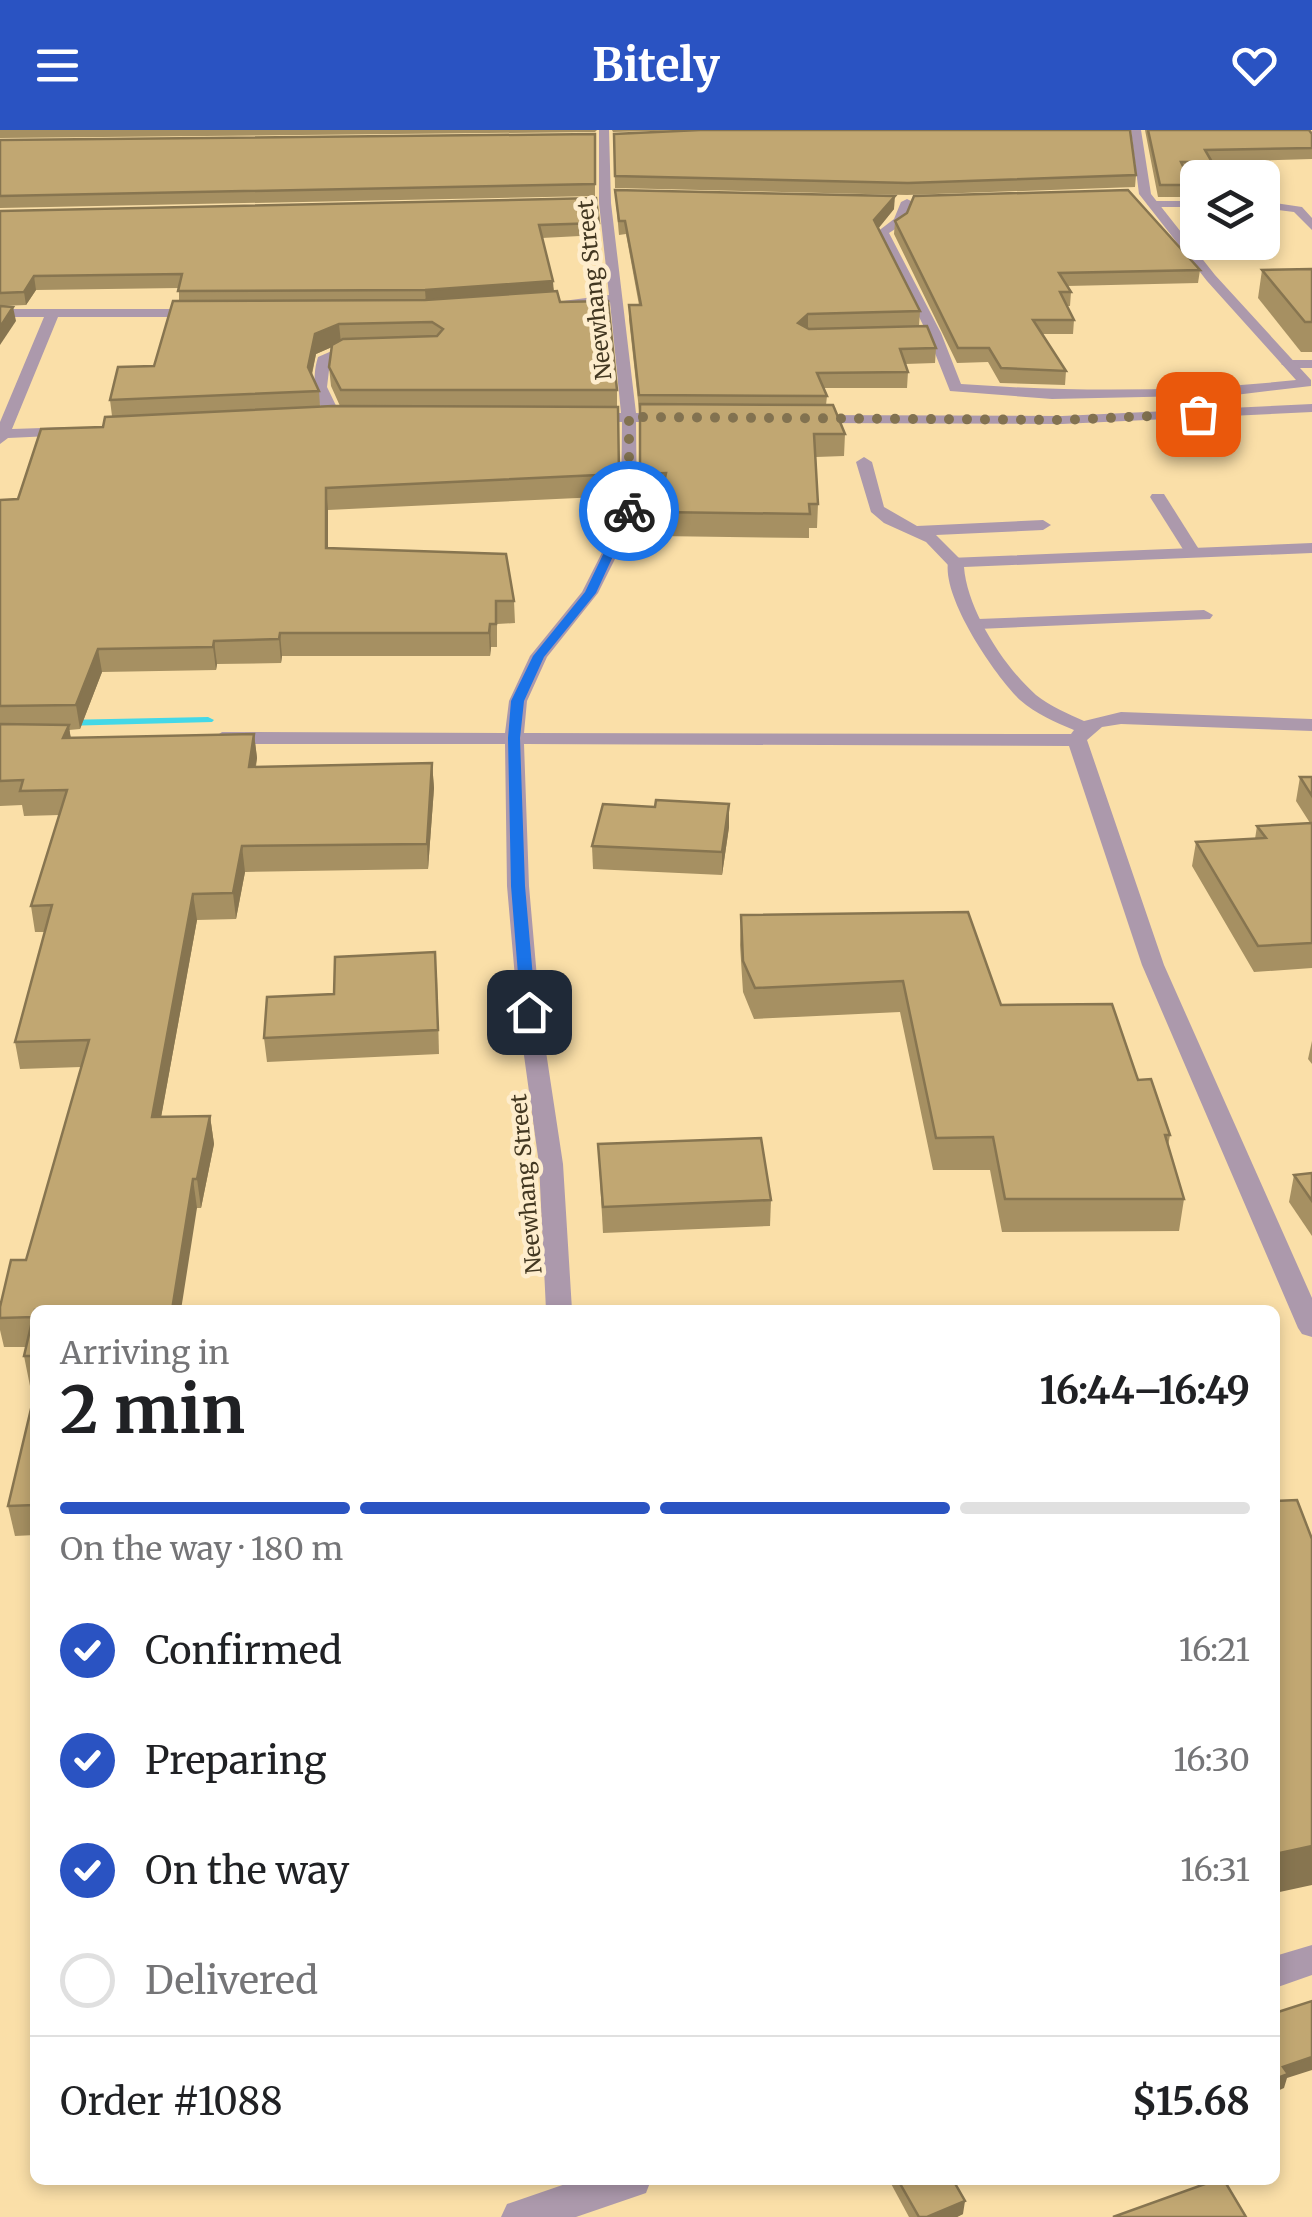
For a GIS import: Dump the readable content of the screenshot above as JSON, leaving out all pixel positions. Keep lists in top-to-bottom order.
{
  "streets": {
    "street": ["Neewhang Street"]
  },
  "page": {
    "header": "Bitely",
    "heading": ["2 min", "Arriving in", "16:44–16:49"],
    "panel": ["Order #1088", "$15.68"],
    "bar": "On the way · 180 m",
    "list": [
      ["Confirmed", "16:21"],
      ["Preparing", "16:30"],
      ["On the way", "16:31"],
      "Delivered"
    ]
  }
}
